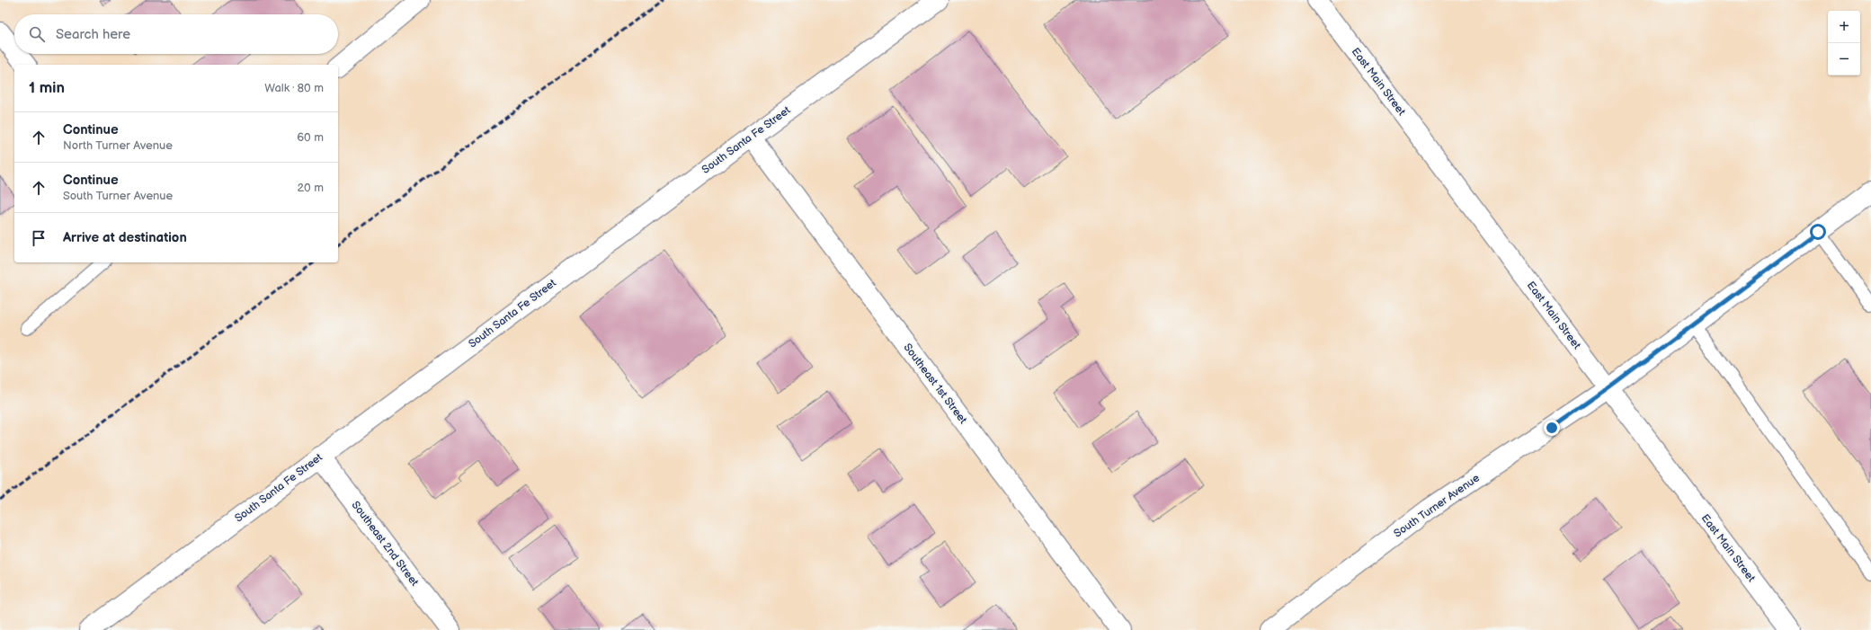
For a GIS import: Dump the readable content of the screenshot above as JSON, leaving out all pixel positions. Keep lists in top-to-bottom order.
{
  "streets": {
    "street": [
      "East Main Street",
      "South Santa Fe Street",
      "Southeast 1st Street",
      "South Turner Avenue",
      "Southeast 2nd Street"
    ]
  },
  "crossings": [
    ["East Main Street", "South Turner Avenue"],
    ["South Santa Fe Street", "Southeast 1st Street"],
    ["South Santa Fe Street", "Southeast 2nd Street"]
  ],
  "page": {
    "map_buttons": ["+", "−"],
    "search": "Search here",
    "heading": ["1 min", "Walk · 80 m"],
    "list": [
      ["Continue", "North Turner Avenue", "60 m"],
      ["Continue", "South Turner Avenue", "20 m"],
      "Arrive at destination"
    ]
  }
}
